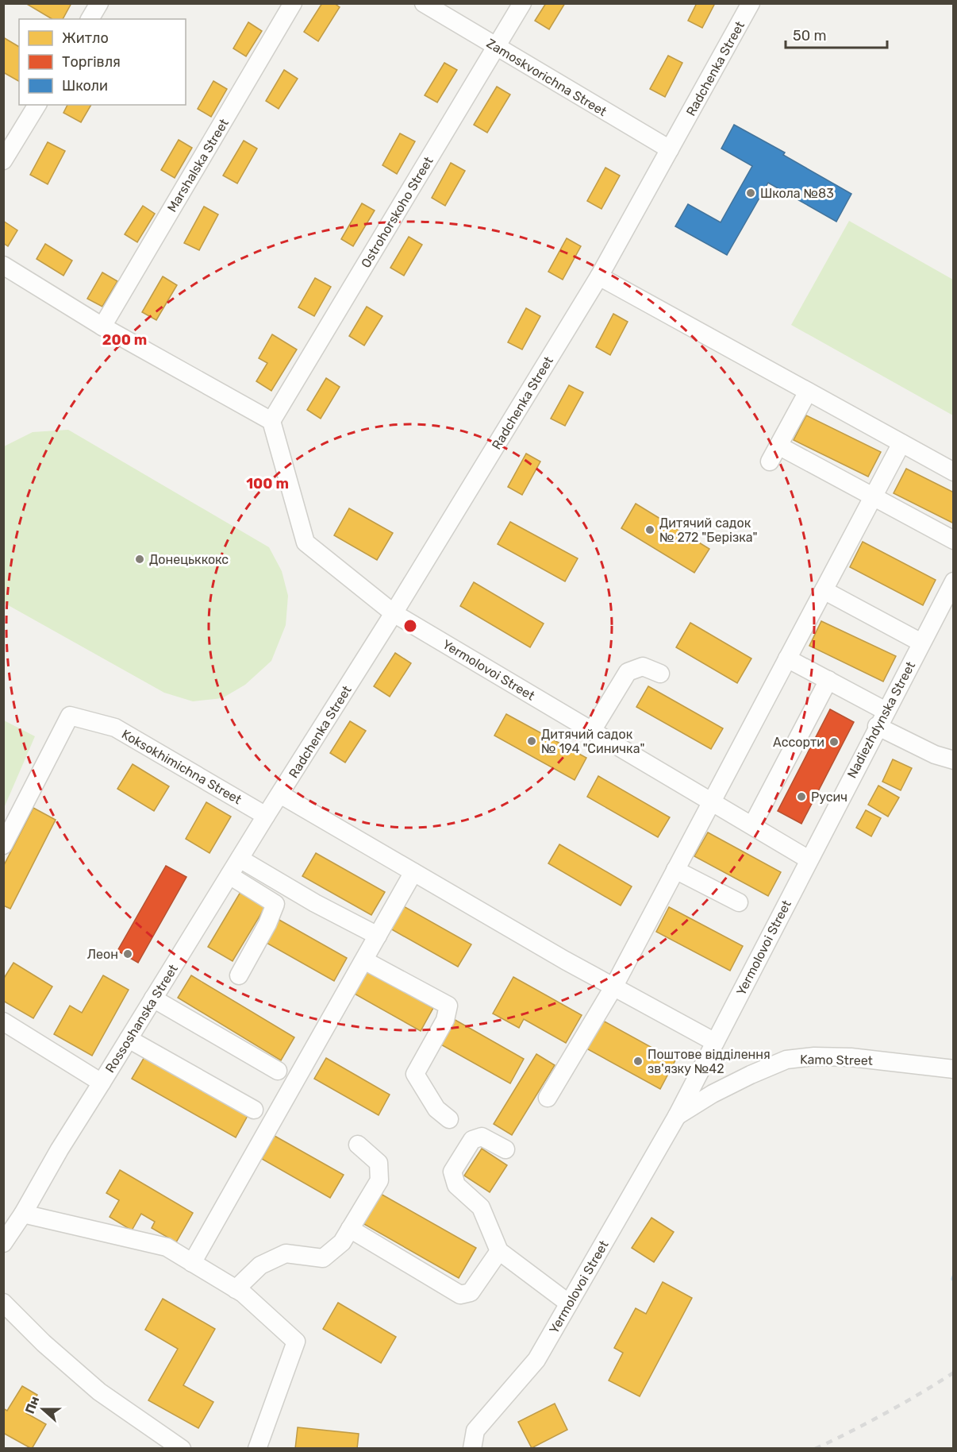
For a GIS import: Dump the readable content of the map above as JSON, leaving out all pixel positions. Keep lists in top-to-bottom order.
{
  "streets": {
    "street": [
      "Radchenka Street",
      "Zamoskvorichna Street",
      "Marshalska Street",
      "Ostrohorskoho Street",
      "Yermolovoi Street",
      "Nadiezhdynska Street",
      "Koksokhimichna Street",
      "Rossoshanska Street",
      "Kamo Street"
    ]
  },
  "crossings": [
    ["Radchenka Street", "Zamoskvorichna Street"],
    ["Radchenka Street", "Yermolovoi Street"],
    ["Radchenka Street", "Rossoshanska Street"],
    ["Zamoskvorichna Street", "Ostrohorskoho Street"],
    ["Ostrohorskoho Street", "Yermolovoi Street"],
    ["Yermolovoi Street", "Nadiezhdynska Street"],
    ["Yermolovoi Street", "Kamo Street"],
    ["Koksokhimichna Street", "Rossoshanska Street"]
  ],
  "places": [
    "Школа №83",
    "Дитячий садок № 272 \"Берізка\"",
    "Донецьккокс",
    "Дитячий садок № 194 \"Синичка\"",
    "Ассорти",
    "Русич",
    "Леон",
    "Поштове відділення зв'язку №42"
  ],
  "legend": ["Житло", "Торгівля", "Школи"],
  "scale_bar": "50 m",
  "north": "left",
  "rings": ["200 m", "100 m"]
}
